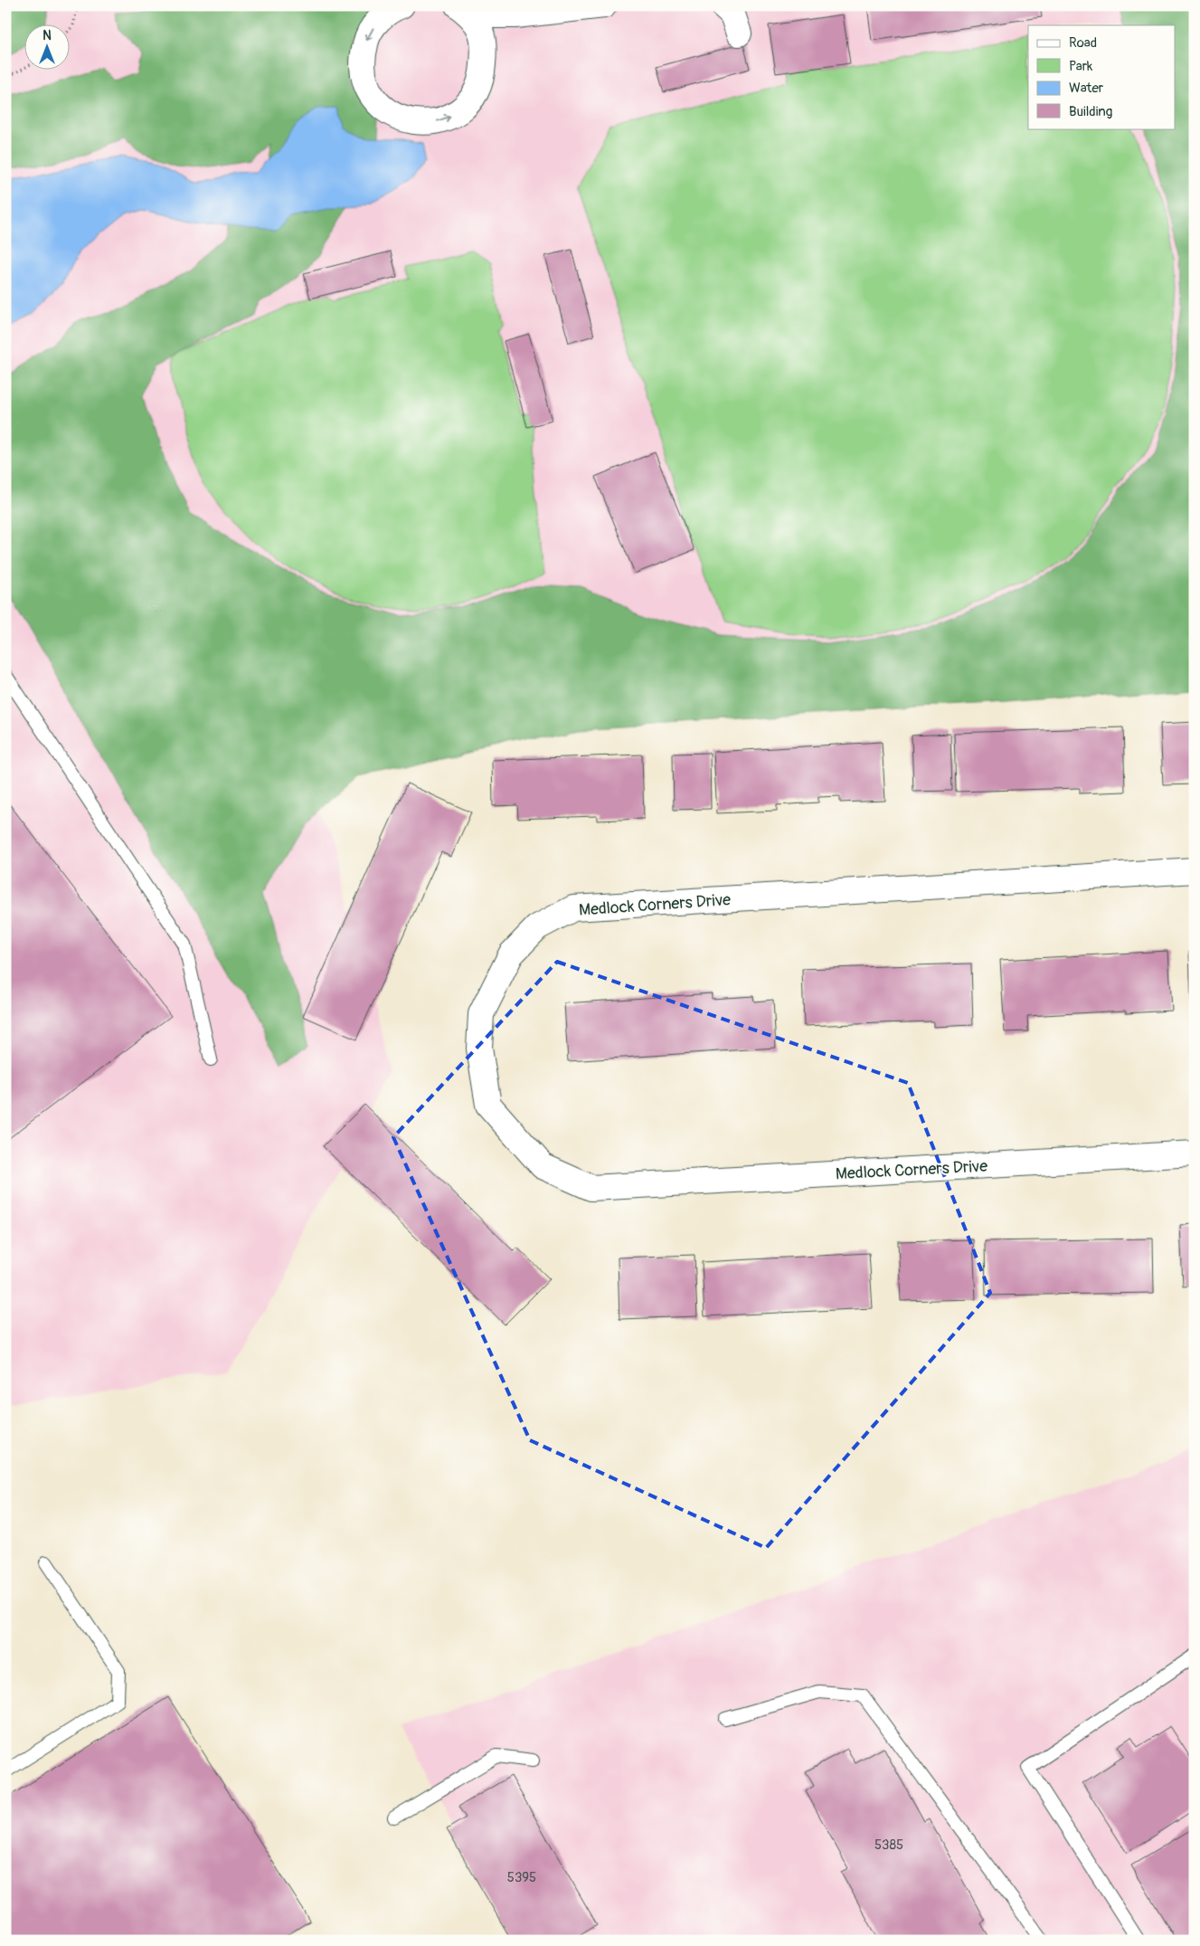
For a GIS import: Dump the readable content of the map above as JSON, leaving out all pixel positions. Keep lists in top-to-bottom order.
{
  "streets": {
    "street": ["Medlock Corners Drive"]
  },
  "house_numbers": ["5385", "5395"],
  "legend": [
    "Road",
    "Park",
    "Water",
    "Building"
  ],
  "north": "top"
}
